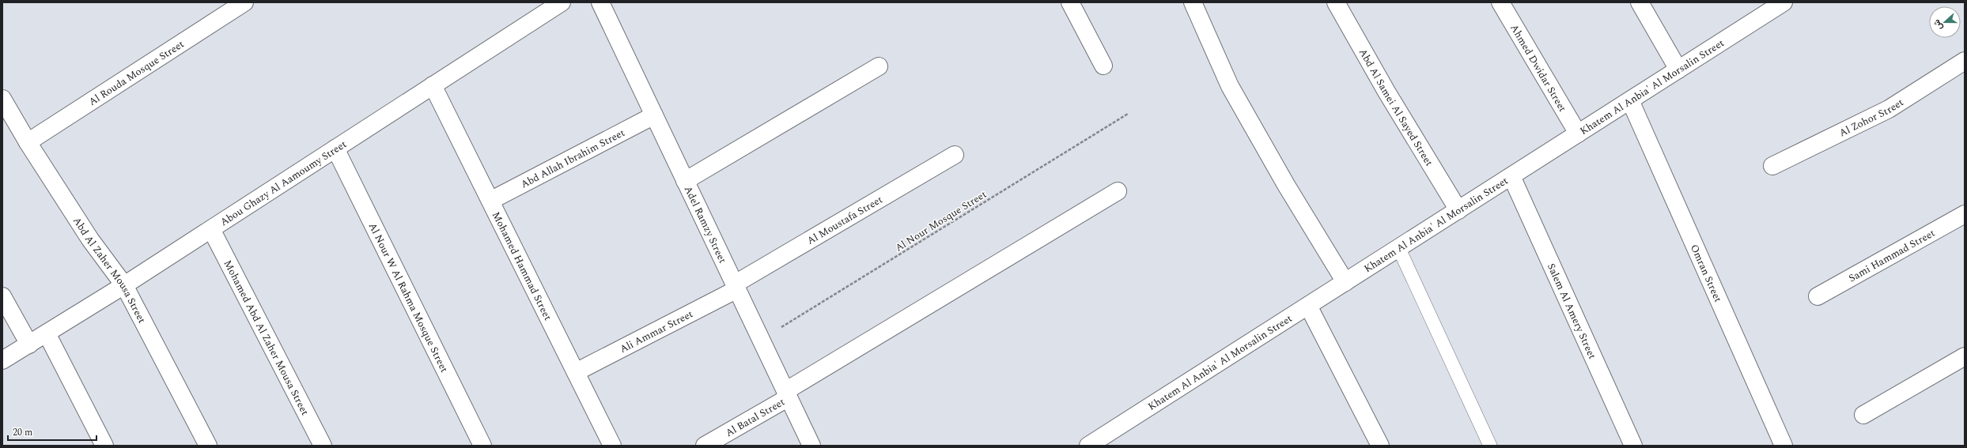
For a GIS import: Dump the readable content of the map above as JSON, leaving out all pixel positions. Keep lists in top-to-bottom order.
{
  "streets": {
    "street": [
      "Ahmed Dwidar Street",
      "Al Rouda Mosque Street",
      "Khatem Al Anbia' Al Morsalin Street",
      "Abd Al Samei Al Sayed Street",
      "Al Zohor Street",
      "Abd Allah Ibrahim Street",
      "Abou Ghazy Al Aamoumy Street",
      "Al Moustafa Street",
      "Adel Ramzy Street",
      "Sami Hammad Street",
      "Mohamed Hammad Street",
      "Abd Al Zaher Mousa Street",
      "Omran Street",
      "Al Nour W Al Rahma Mosque Street",
      "Salem Al Amery Street",
      "Ali Ammar Street",
      "Mohamed Abd Al Zaher Mousa Street",
      "Al Batal Street"
    ],
    "path": ["Al Nour Mosque Street"]
  },
  "crossings": [
    ["Ahmed Dwidar Street", "Khatem Al Anbia' Al Morsalin Street"],
    ["Al Rouda Mosque Street", "Abd Al Zaher Mousa Street"],
    ["Khatem Al Anbia' Al Morsalin Street", "Abd Al Samei Al Sayed Street"],
    ["Khatem Al Anbia' Al Morsalin Street", "Omran Street"],
    ["Khatem Al Anbia' Al Morsalin Street", "Salem Al Amery Street"],
    ["Abd Allah Ibrahim Street", "Adel Ramzy Street"],
    ["Abd Allah Ibrahim Street", "Mohamed Hammad Street"],
    ["Abou Ghazy Al Aamoumy Street", "Mohamed Hammad Street"],
    ["Abou Ghazy Al Aamoumy Street", "Abd Al Zaher Mousa Street"],
    ["Abou Ghazy Al Aamoumy Street", "Al Nour W Al Rahma Mosque Street"],
    ["Abou Ghazy Al Aamoumy Street", "Mohamed Abd Al Zaher Mousa Street"],
    ["Al Moustafa Street", "Adel Ramzy Street"],
    ["Al Moustafa Street", "Ali Ammar Street"],
    ["Al Nour Mosque Street", "Adel Ramzy Street"],
    ["Adel Ramzy Street", "Ali Ammar Street"],
    ["Adel Ramzy Street", "Al Batal Street"],
    ["Mohamed Hammad Street", "Ali Ammar Street"]
  ],
  "scale_bar": "20 m",
  "north": "left"
}
